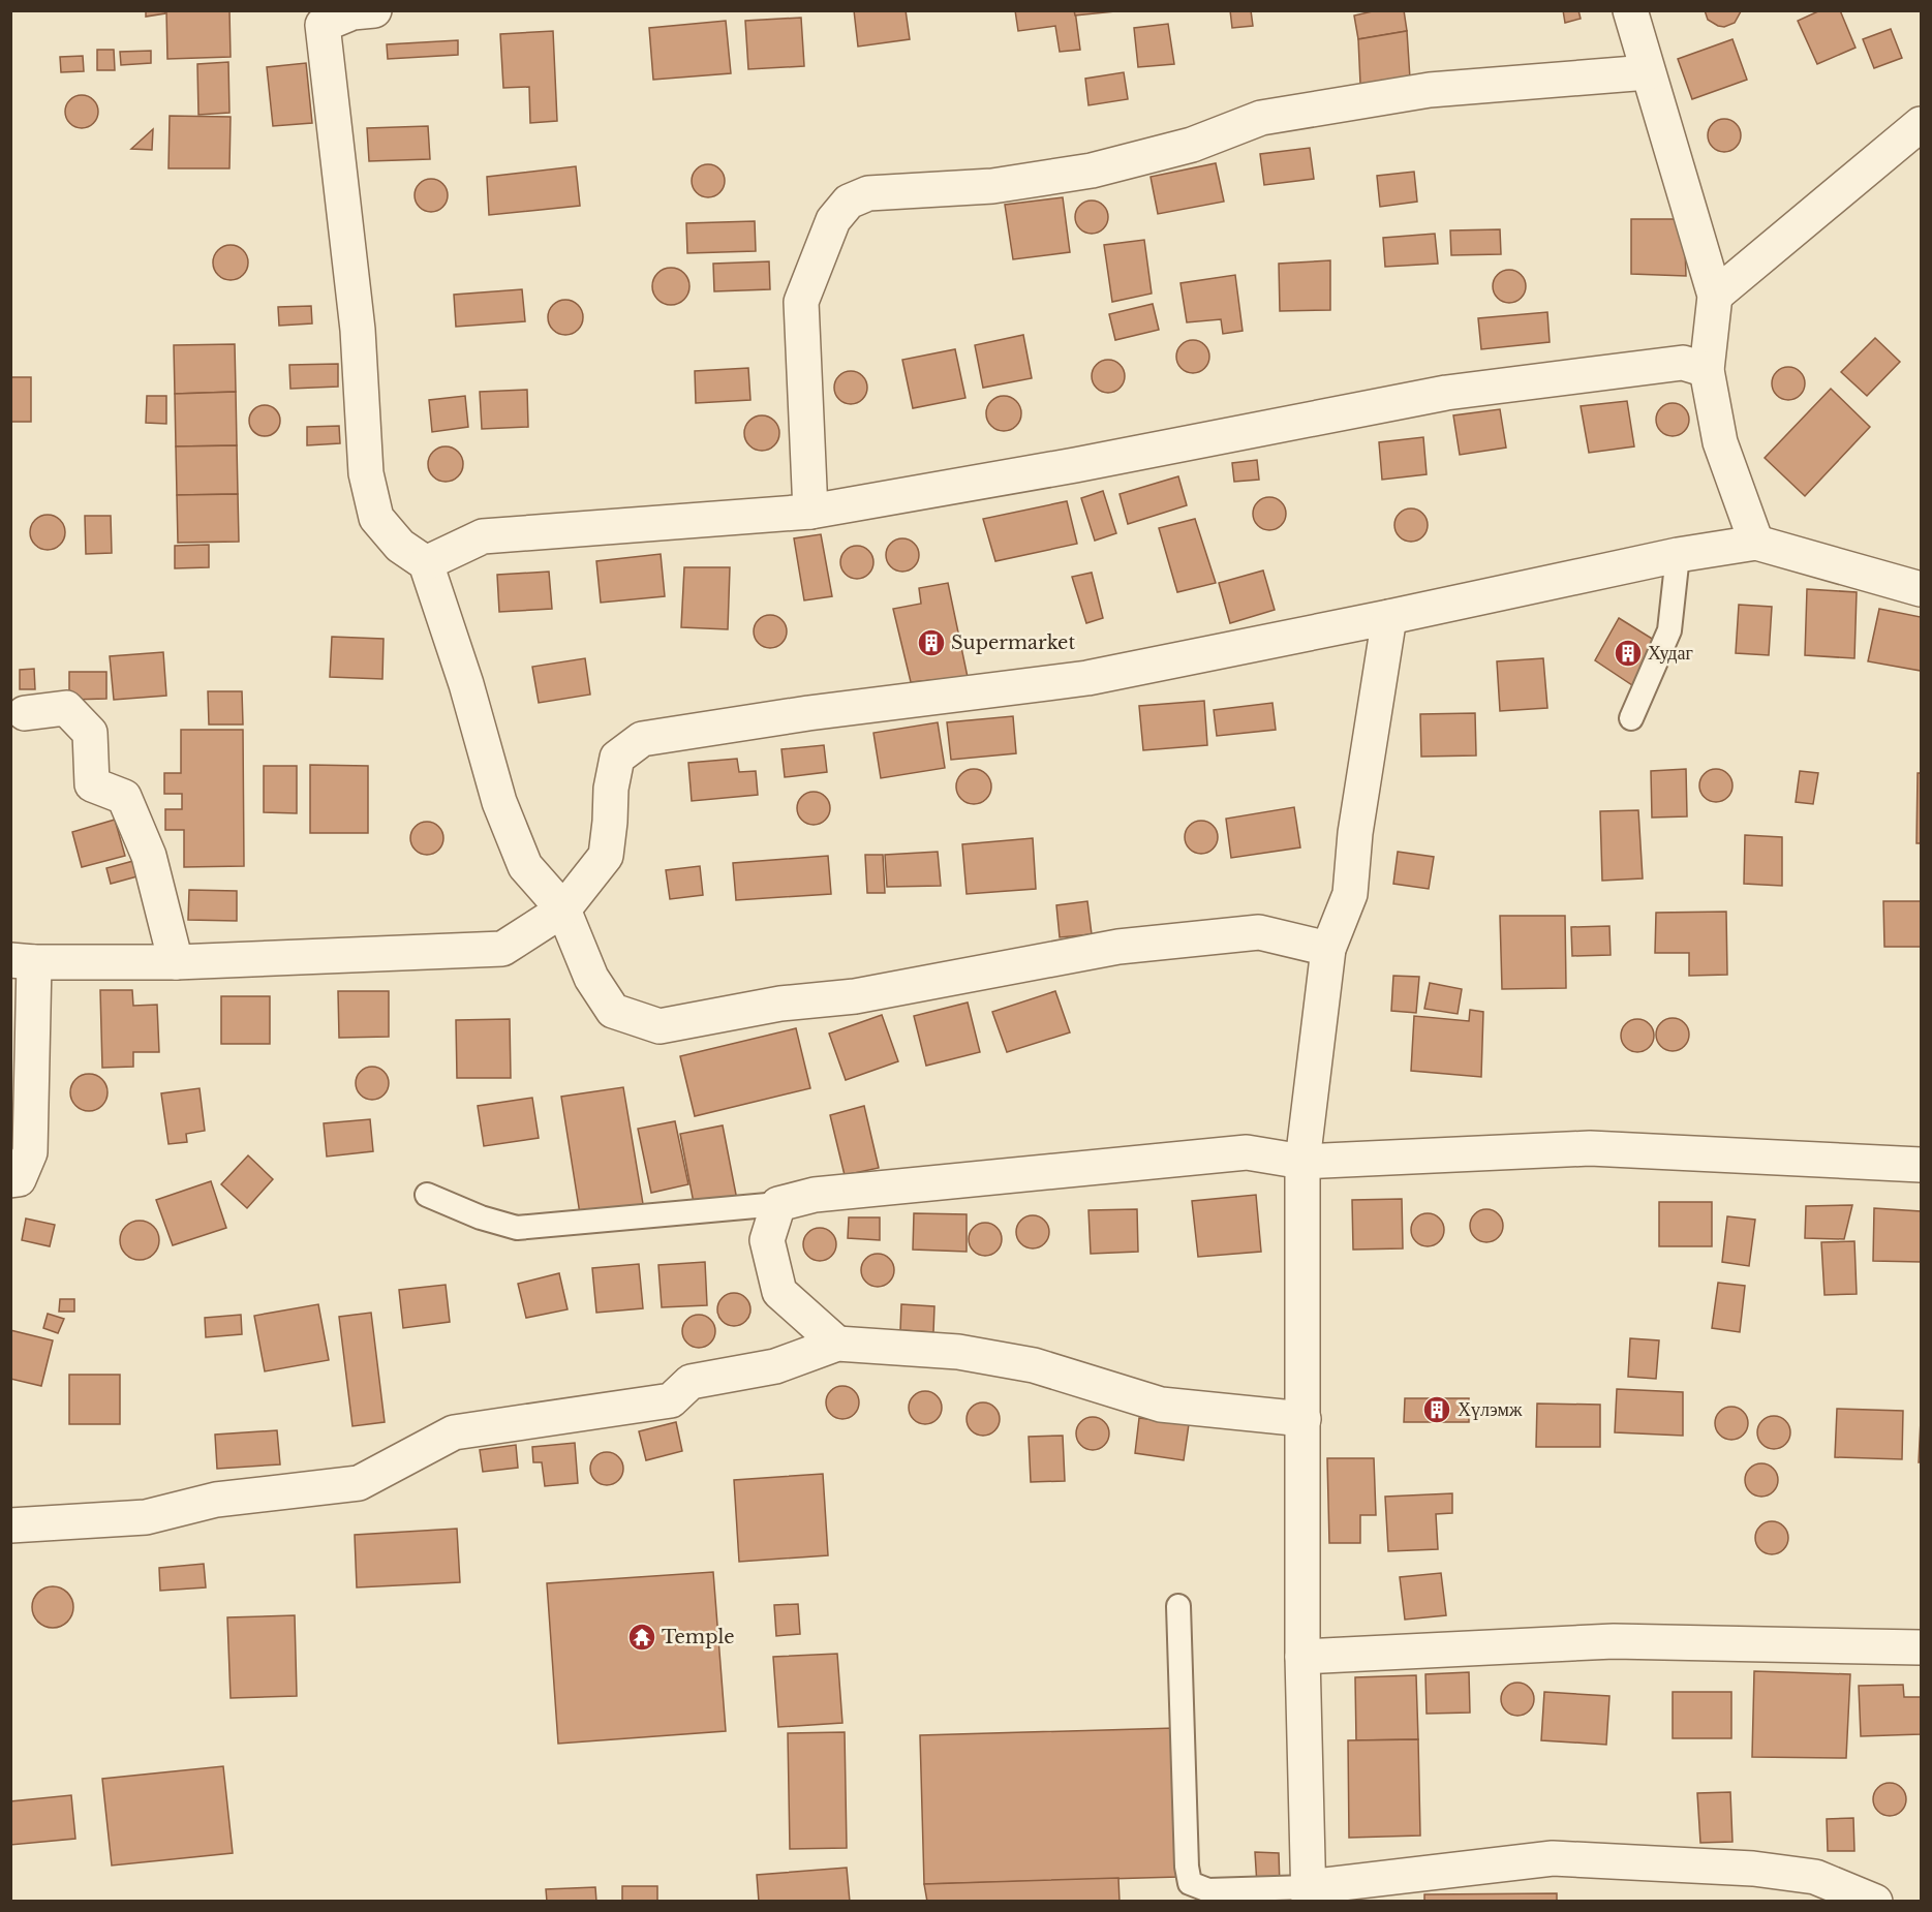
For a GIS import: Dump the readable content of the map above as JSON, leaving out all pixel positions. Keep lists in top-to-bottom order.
{
  "places": {
    "building": ["Supermarket", "Худаг", "Хүлэмж"],
    "temple": ["Temple"]
  }
}
